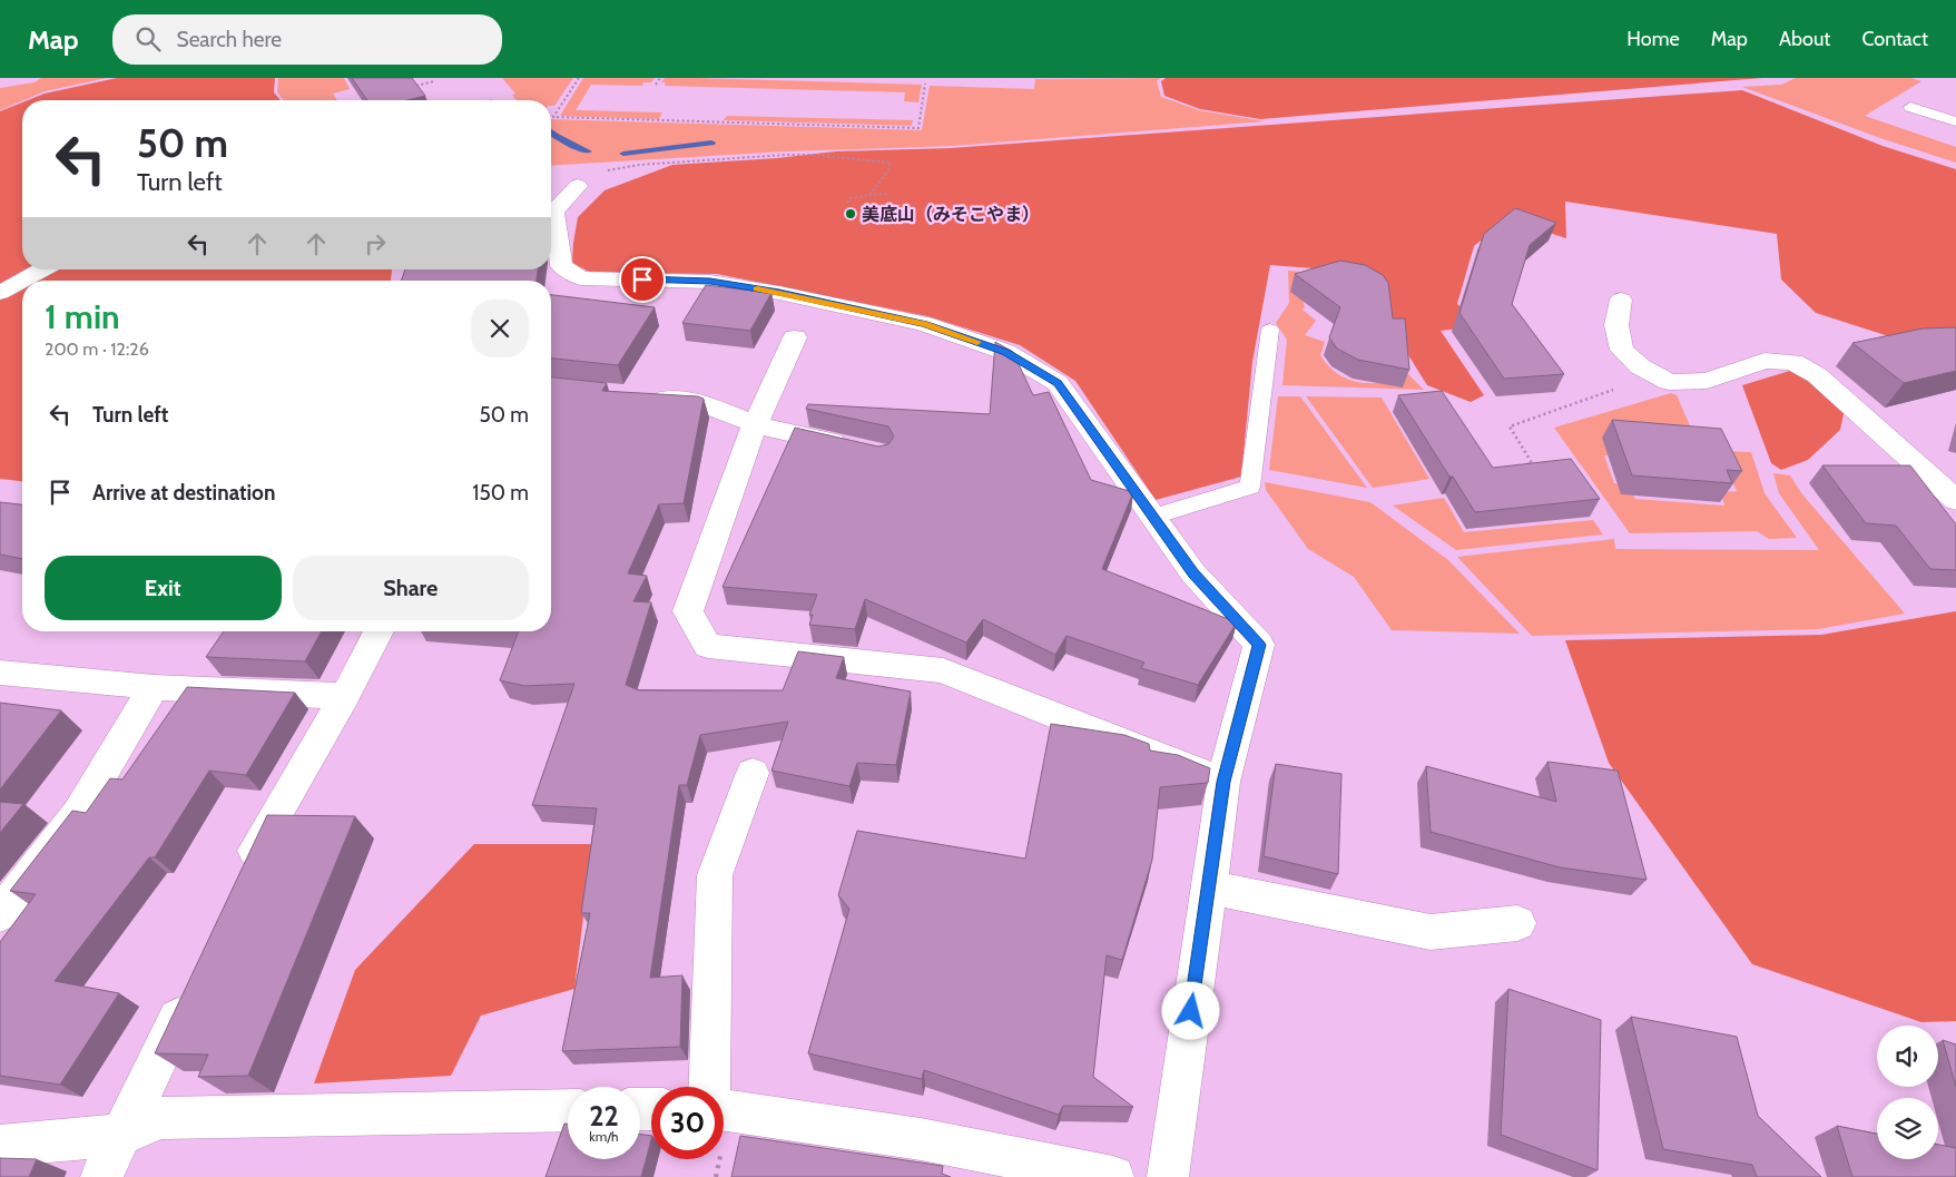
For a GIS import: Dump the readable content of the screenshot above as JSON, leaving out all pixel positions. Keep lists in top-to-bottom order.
{
  "places": ["美底山（みそこやま）"],
  "page": {
    "header": "Map",
    "search": "Search here",
    "nav": [
      "Home",
      "Map",
      "About",
      "Contact"
    ],
    "turn": ["50 m", "Turn left"],
    "heading": ["1 min", "200 m · 12:26"],
    "list": [
      {
        "name": "Turn left",
        "value": "50 m"
      },
      {
        "name": "Arrive at destination",
        "value": "150 m"
      }
    ],
    "buttons": ["Exit", "Share"],
    "speed": "22 km/h",
    "limit": "30"
  }
}
